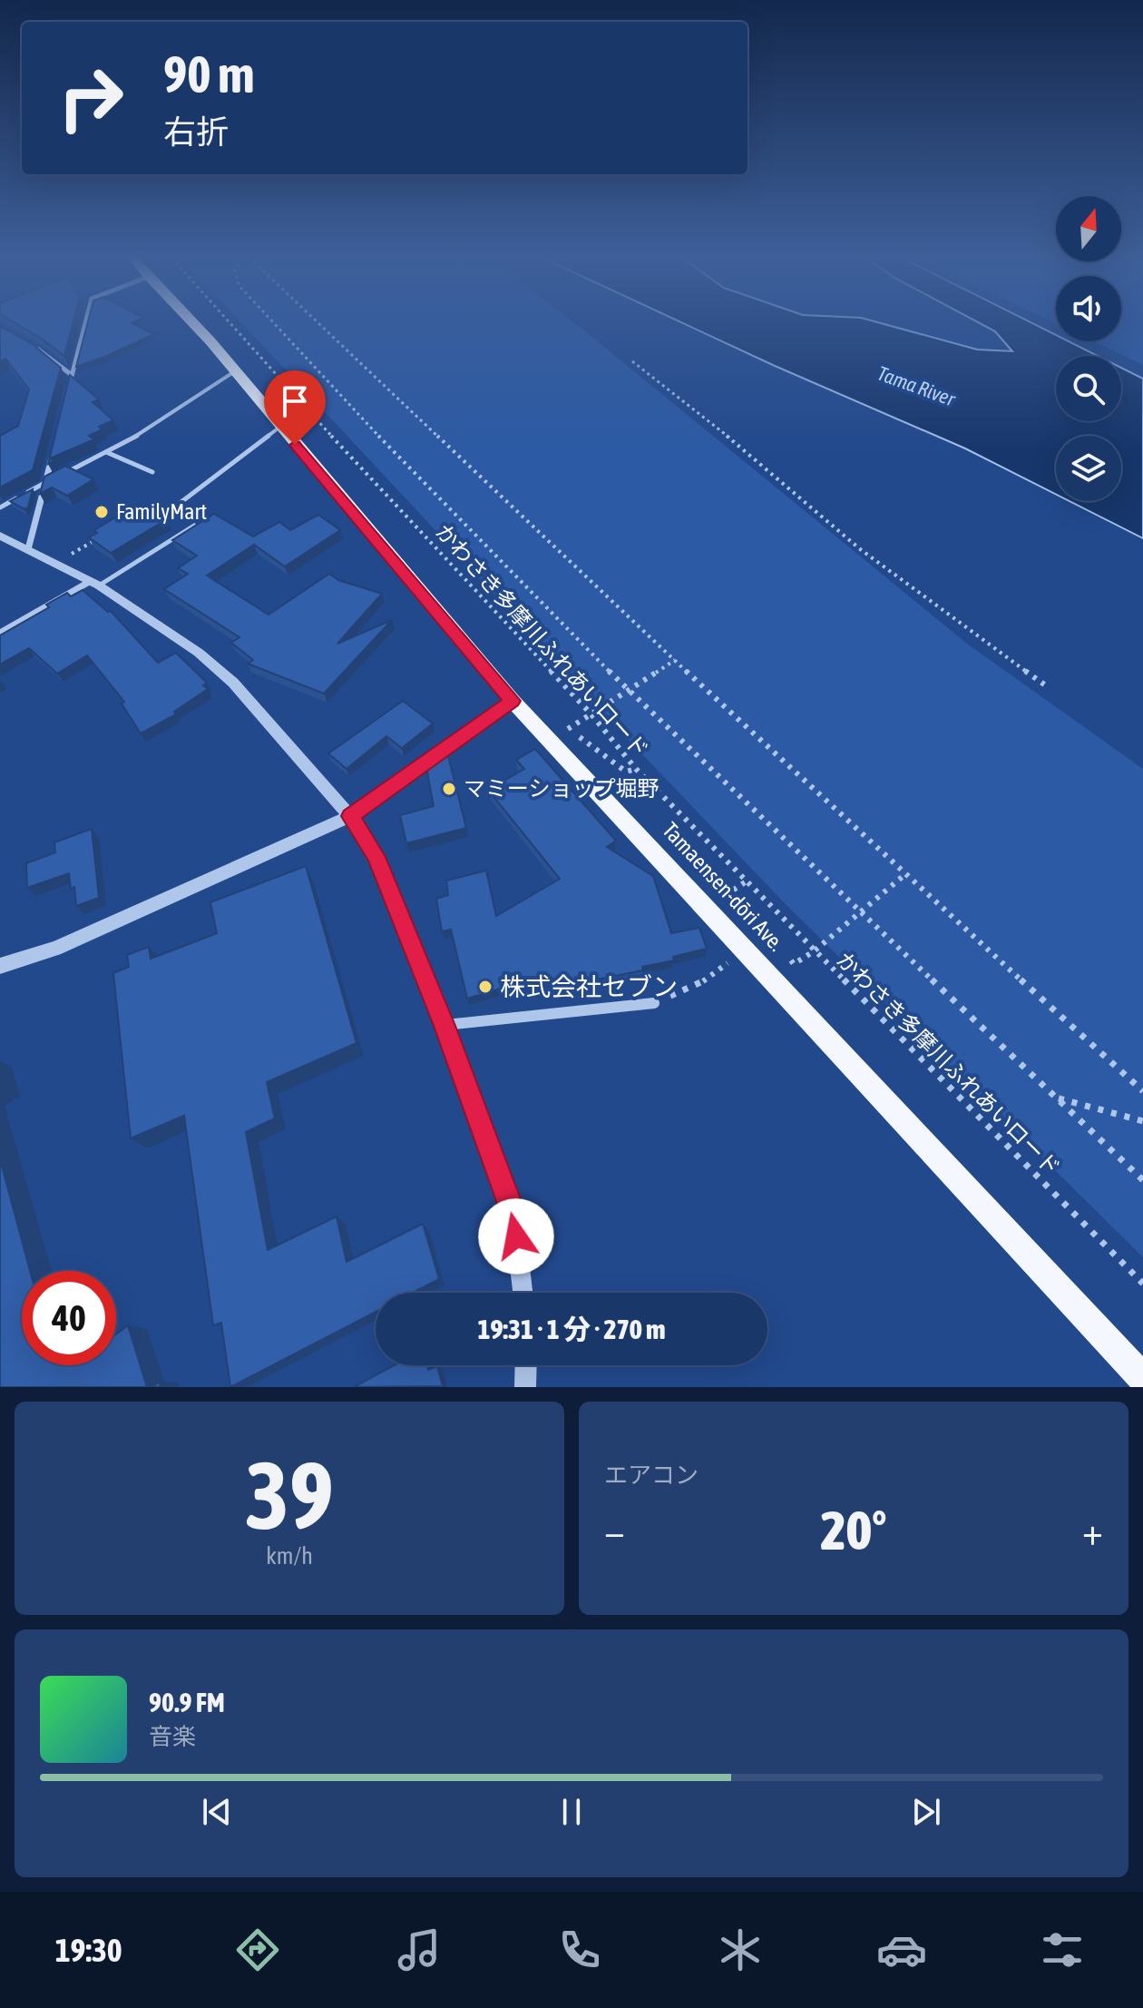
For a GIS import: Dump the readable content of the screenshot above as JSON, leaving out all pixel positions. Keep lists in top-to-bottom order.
{
  "streets": {
    "main road": ["Tamaensen-dōri Ave."],
    "path": ["かわさき多摩川ふれあいロード"]
  },
  "water": ["Tama River"],
  "places": ["FamilyMart", "マミーショップ堀野", "株式会社セブン"],
  "north": "top",
  "page": {
    "turn": ["90 m", "右折"],
    "limit": "40",
    "trip": "19:31 · 1 分 · 270 m",
    "tile": [
      ["39", "km/h"],
      "エアコン"
    ],
    "heat": ["−", "20°", "+"],
    "song": ["90.9 FM", "音楽"],
    "tabs": "19:30"
  }
}
